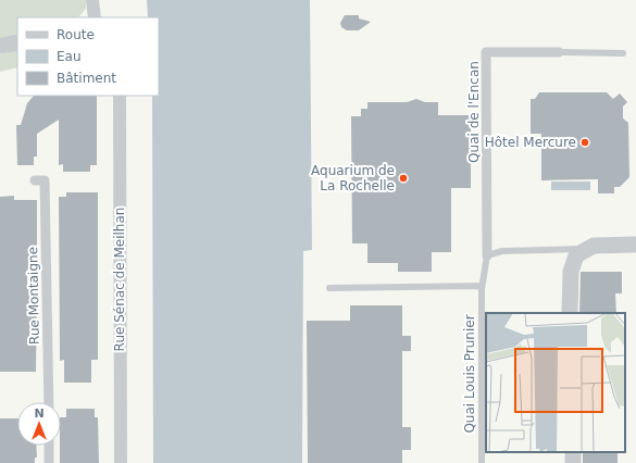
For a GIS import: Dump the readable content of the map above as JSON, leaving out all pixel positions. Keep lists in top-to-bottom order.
{
  "streets": {
    "street": ["Quai de l'Encan", "Rue Sénac de Meilhan", "Rue Montaigne"],
    "lane": ["Quai Louis Prunier"]
  },
  "crossings": [
    ["Quai de l'Encan", "Quai Louis Prunier"]
  ],
  "places": ["Hôtel Mercure", "Aquarium de La Rochelle"],
  "legend": ["Route", "Eau", "Bâtiment"],
  "north": "top"
}
